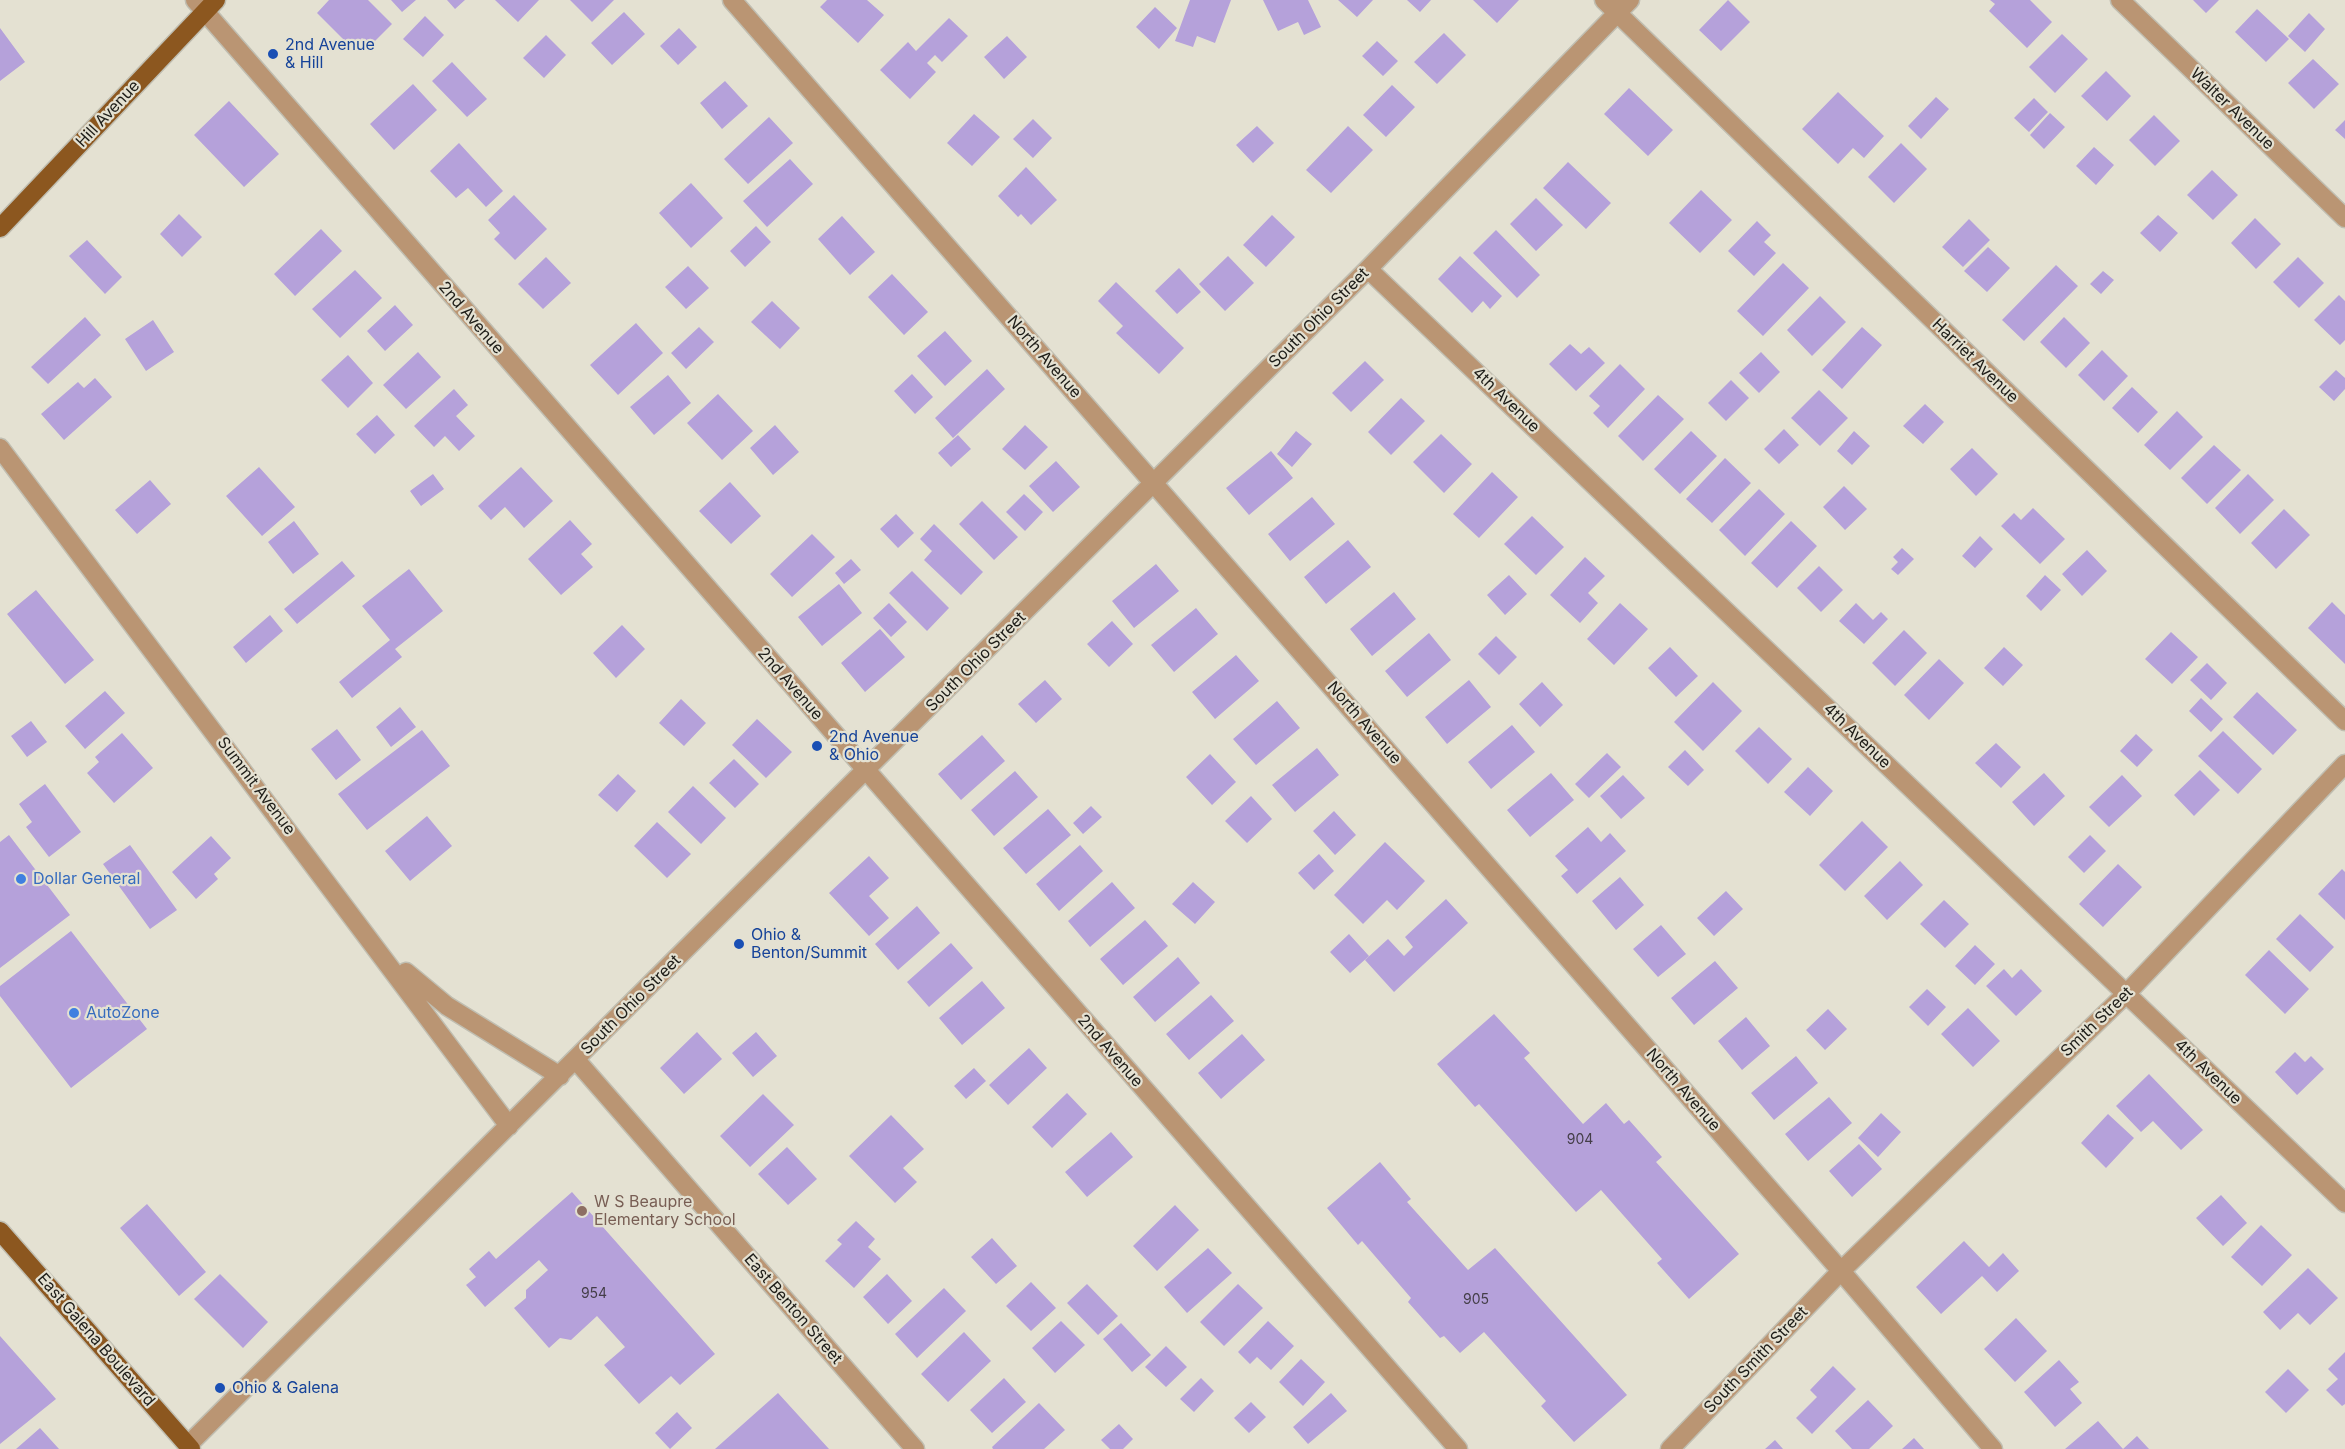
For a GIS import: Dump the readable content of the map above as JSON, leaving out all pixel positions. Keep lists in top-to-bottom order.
{
  "streets": {
    "main road": ["Hill Avenue", "East Galena Boulevard"],
    "street": [
      "Walter Avenue",
      "2nd Avenue",
      "South Ohio Street",
      "North Avenue",
      "Harriet Avenue",
      "4th Avenue",
      "Summit Avenue",
      "Smith Street",
      "East Benton Street",
      "South Smith Street"
    ]
  },
  "crossings": [
    ["Hill Avenue", "2nd Avenue"],
    ["2nd Avenue", "South Ohio Street"],
    ["South Ohio Street", "North Avenue"],
    ["South Ohio Street", "Harriet Avenue"],
    ["South Ohio Street", "4th Avenue"],
    ["South Ohio Street", "Summit Avenue"],
    ["South Ohio Street", "East Benton Street"],
    ["South Ohio Street", "East Galena Boulevard"],
    ["North Avenue", "Smith Street"],
    ["North Avenue", "South Smith Street"],
    ["4th Avenue", "Smith Street"],
    ["Smith Street", "South Smith Street"]
  ],
  "places": [
    "2nd Avenue & Hill",
    "2nd Avenue & Ohio",
    "Dollar General",
    "Ohio & Benton/Summit",
    "AutoZone",
    "W S Beaupre Elementary School",
    "Ohio & Galena"
  ],
  "house_numbers": ["904", "954", "905"]
}
